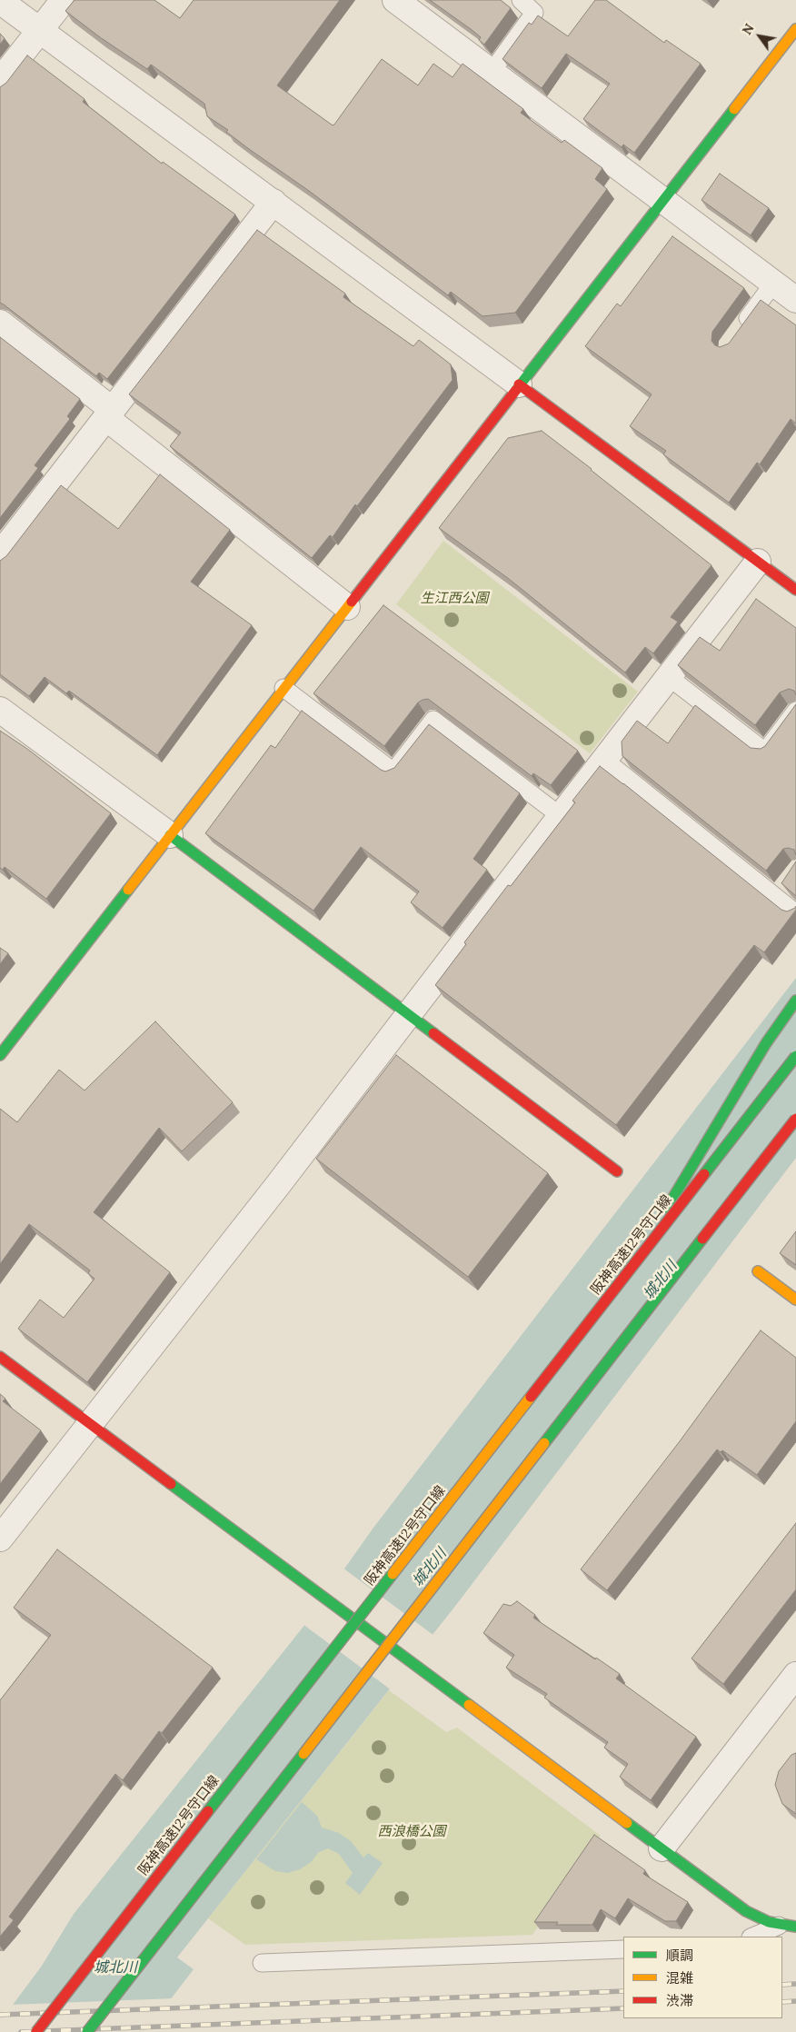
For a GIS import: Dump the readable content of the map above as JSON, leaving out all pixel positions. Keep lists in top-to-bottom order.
{
  "streets": {
    "main road": ["阪神高速12号守口線"]
  },
  "water": ["城北川"],
  "parks": ["生江西公園", "西浪橋公園"],
  "legend": ["順調", "混雑", "渋滞"],
  "north": "top left"
}
